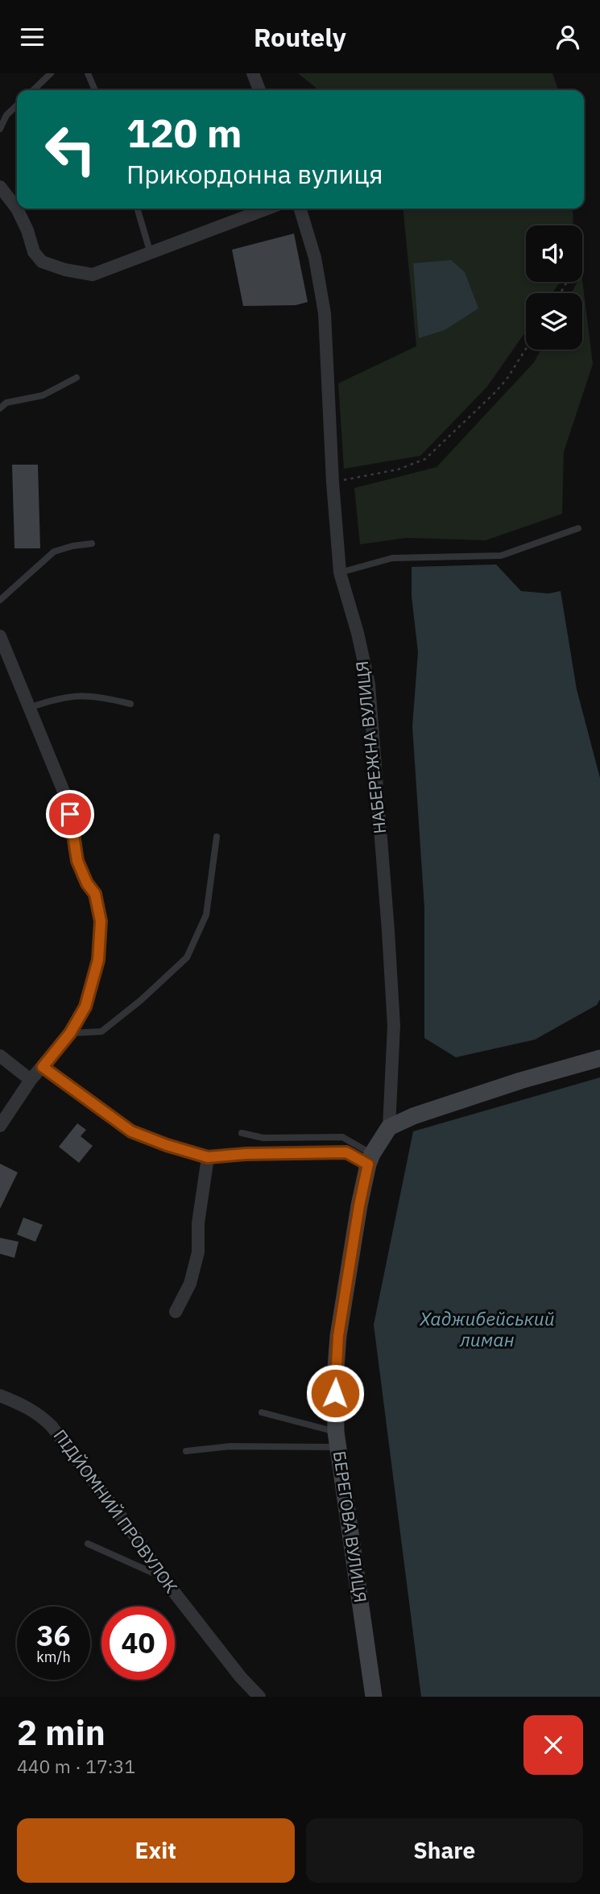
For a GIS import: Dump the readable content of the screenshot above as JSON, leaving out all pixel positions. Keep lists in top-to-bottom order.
{
  "streets": {
    "street": ["НАБЕРЕЖНА ВУЛИЦЯ", "ПІДЙОМНИЙ ПРОВУЛОК", "БЕРЕГОВА ВУЛИЦЯ"]
  },
  "crossings": [
    ["НАБЕРЕЖНА ВУЛИЦЯ", "БЕРЕГОВА ВУЛИЦЯ"]
  ],
  "water": ["Хаджибейський лиман"],
  "page": {
    "header": "Routely",
    "turn": ["120 m", "Прикордонна вулиця"],
    "speed": "36 km/h",
    "limit": "40",
    "heading": ["2 min", "440 m · 17:31"],
    "buttons": ["Exit", "Share"]
  }
}
